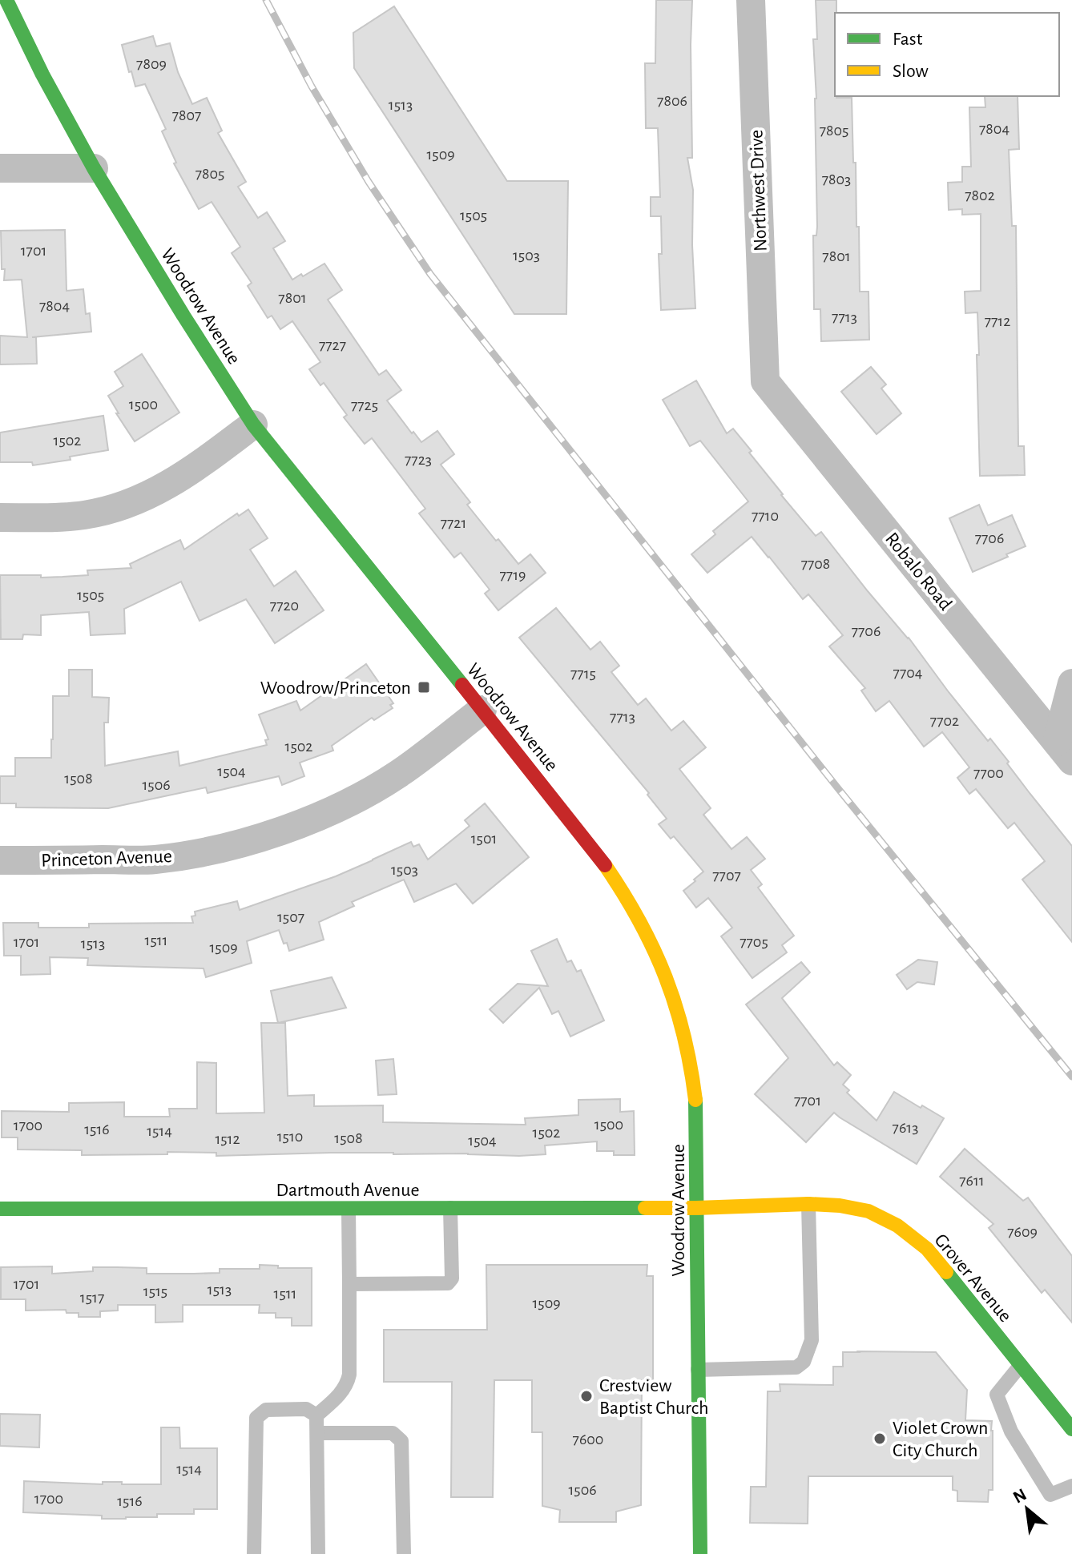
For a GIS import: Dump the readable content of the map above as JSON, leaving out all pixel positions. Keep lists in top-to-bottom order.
{
  "streets": {
    "street": [
      "Northwest Drive",
      "Woodrow Avenue",
      "Robalo Road",
      "Princeton Avenue",
      "Dartmouth Avenue",
      "Grover Avenue"
    ]
  },
  "crossings": [
    ["Northwest Drive", "Robalo Road"],
    ["Woodrow Avenue", "Princeton Avenue"],
    ["Woodrow Avenue", "Dartmouth Avenue"],
    ["Woodrow Avenue", "Grover Avenue"],
    ["Dartmouth Avenue", "Grover Avenue"]
  ],
  "places": {
    "transit": ["Woodrow/Princeton"],
    "other": ["Crestview Baptist Church", "Violet Crown City Church"]
  },
  "house_numbers": [
    "7809",
    "7806",
    "1513",
    "7807",
    "7804",
    "7805",
    "1509",
    "7805",
    "7803",
    "7802",
    "1505",
    "1701",
    "1503",
    "7801",
    "7801",
    "7804",
    "7713",
    "7712",
    "7727",
    "1500",
    "7725",
    "1502",
    "7723",
    "7710",
    "7721",
    "7706",
    "7708",
    "7719",
    "1505",
    "7720",
    "7706",
    "7704",
    "7715",
    "7713",
    "7702",
    "1502",
    "1504",
    "7700",
    "1508",
    "1506",
    "1501",
    "1503",
    "7707",
    "1507",
    "1511",
    "1701",
    "7705",
    "1513",
    "1509",
    "7701",
    "1500",
    "1700",
    "7613",
    "1516",
    "1514",
    "1502",
    "1510",
    "1508",
    "1512",
    "1504",
    "7611",
    "7609",
    "1701",
    "1513",
    "1515",
    "1511",
    "1517",
    "1509",
    "7600",
    "1514",
    "1506",
    "1700",
    "1516"
  ],
  "legend": ["Fast", "Slow"],
  "north": "top left"
}
